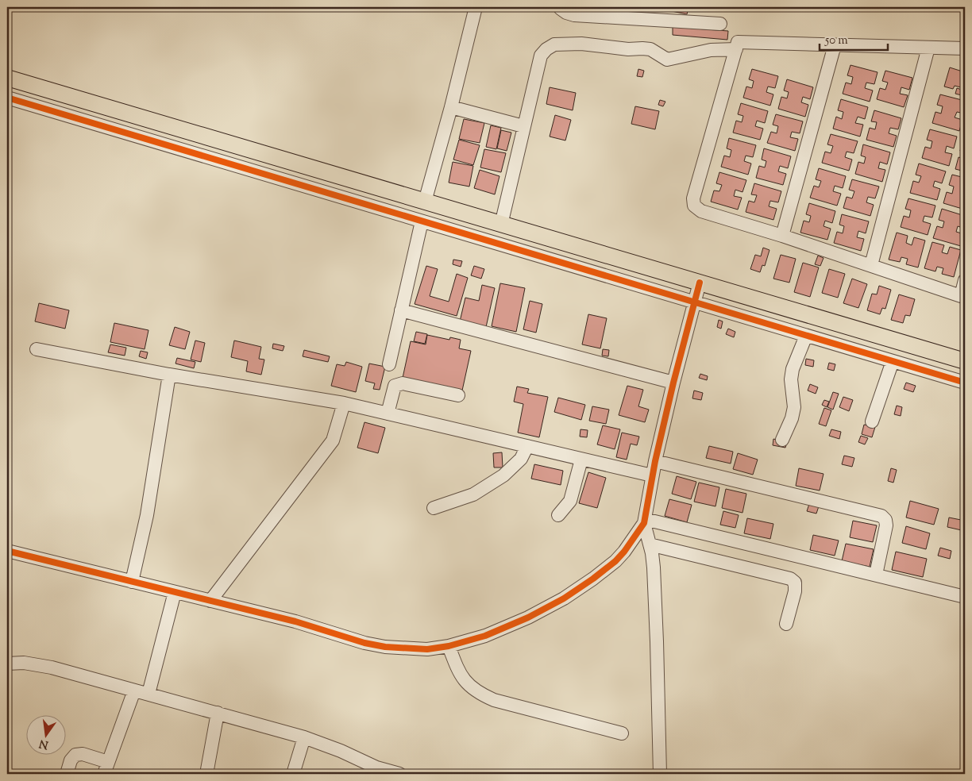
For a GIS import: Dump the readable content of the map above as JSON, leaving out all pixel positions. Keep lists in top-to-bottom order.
{
  "scale_bar": "50 m",
  "north": "bottom"
}
